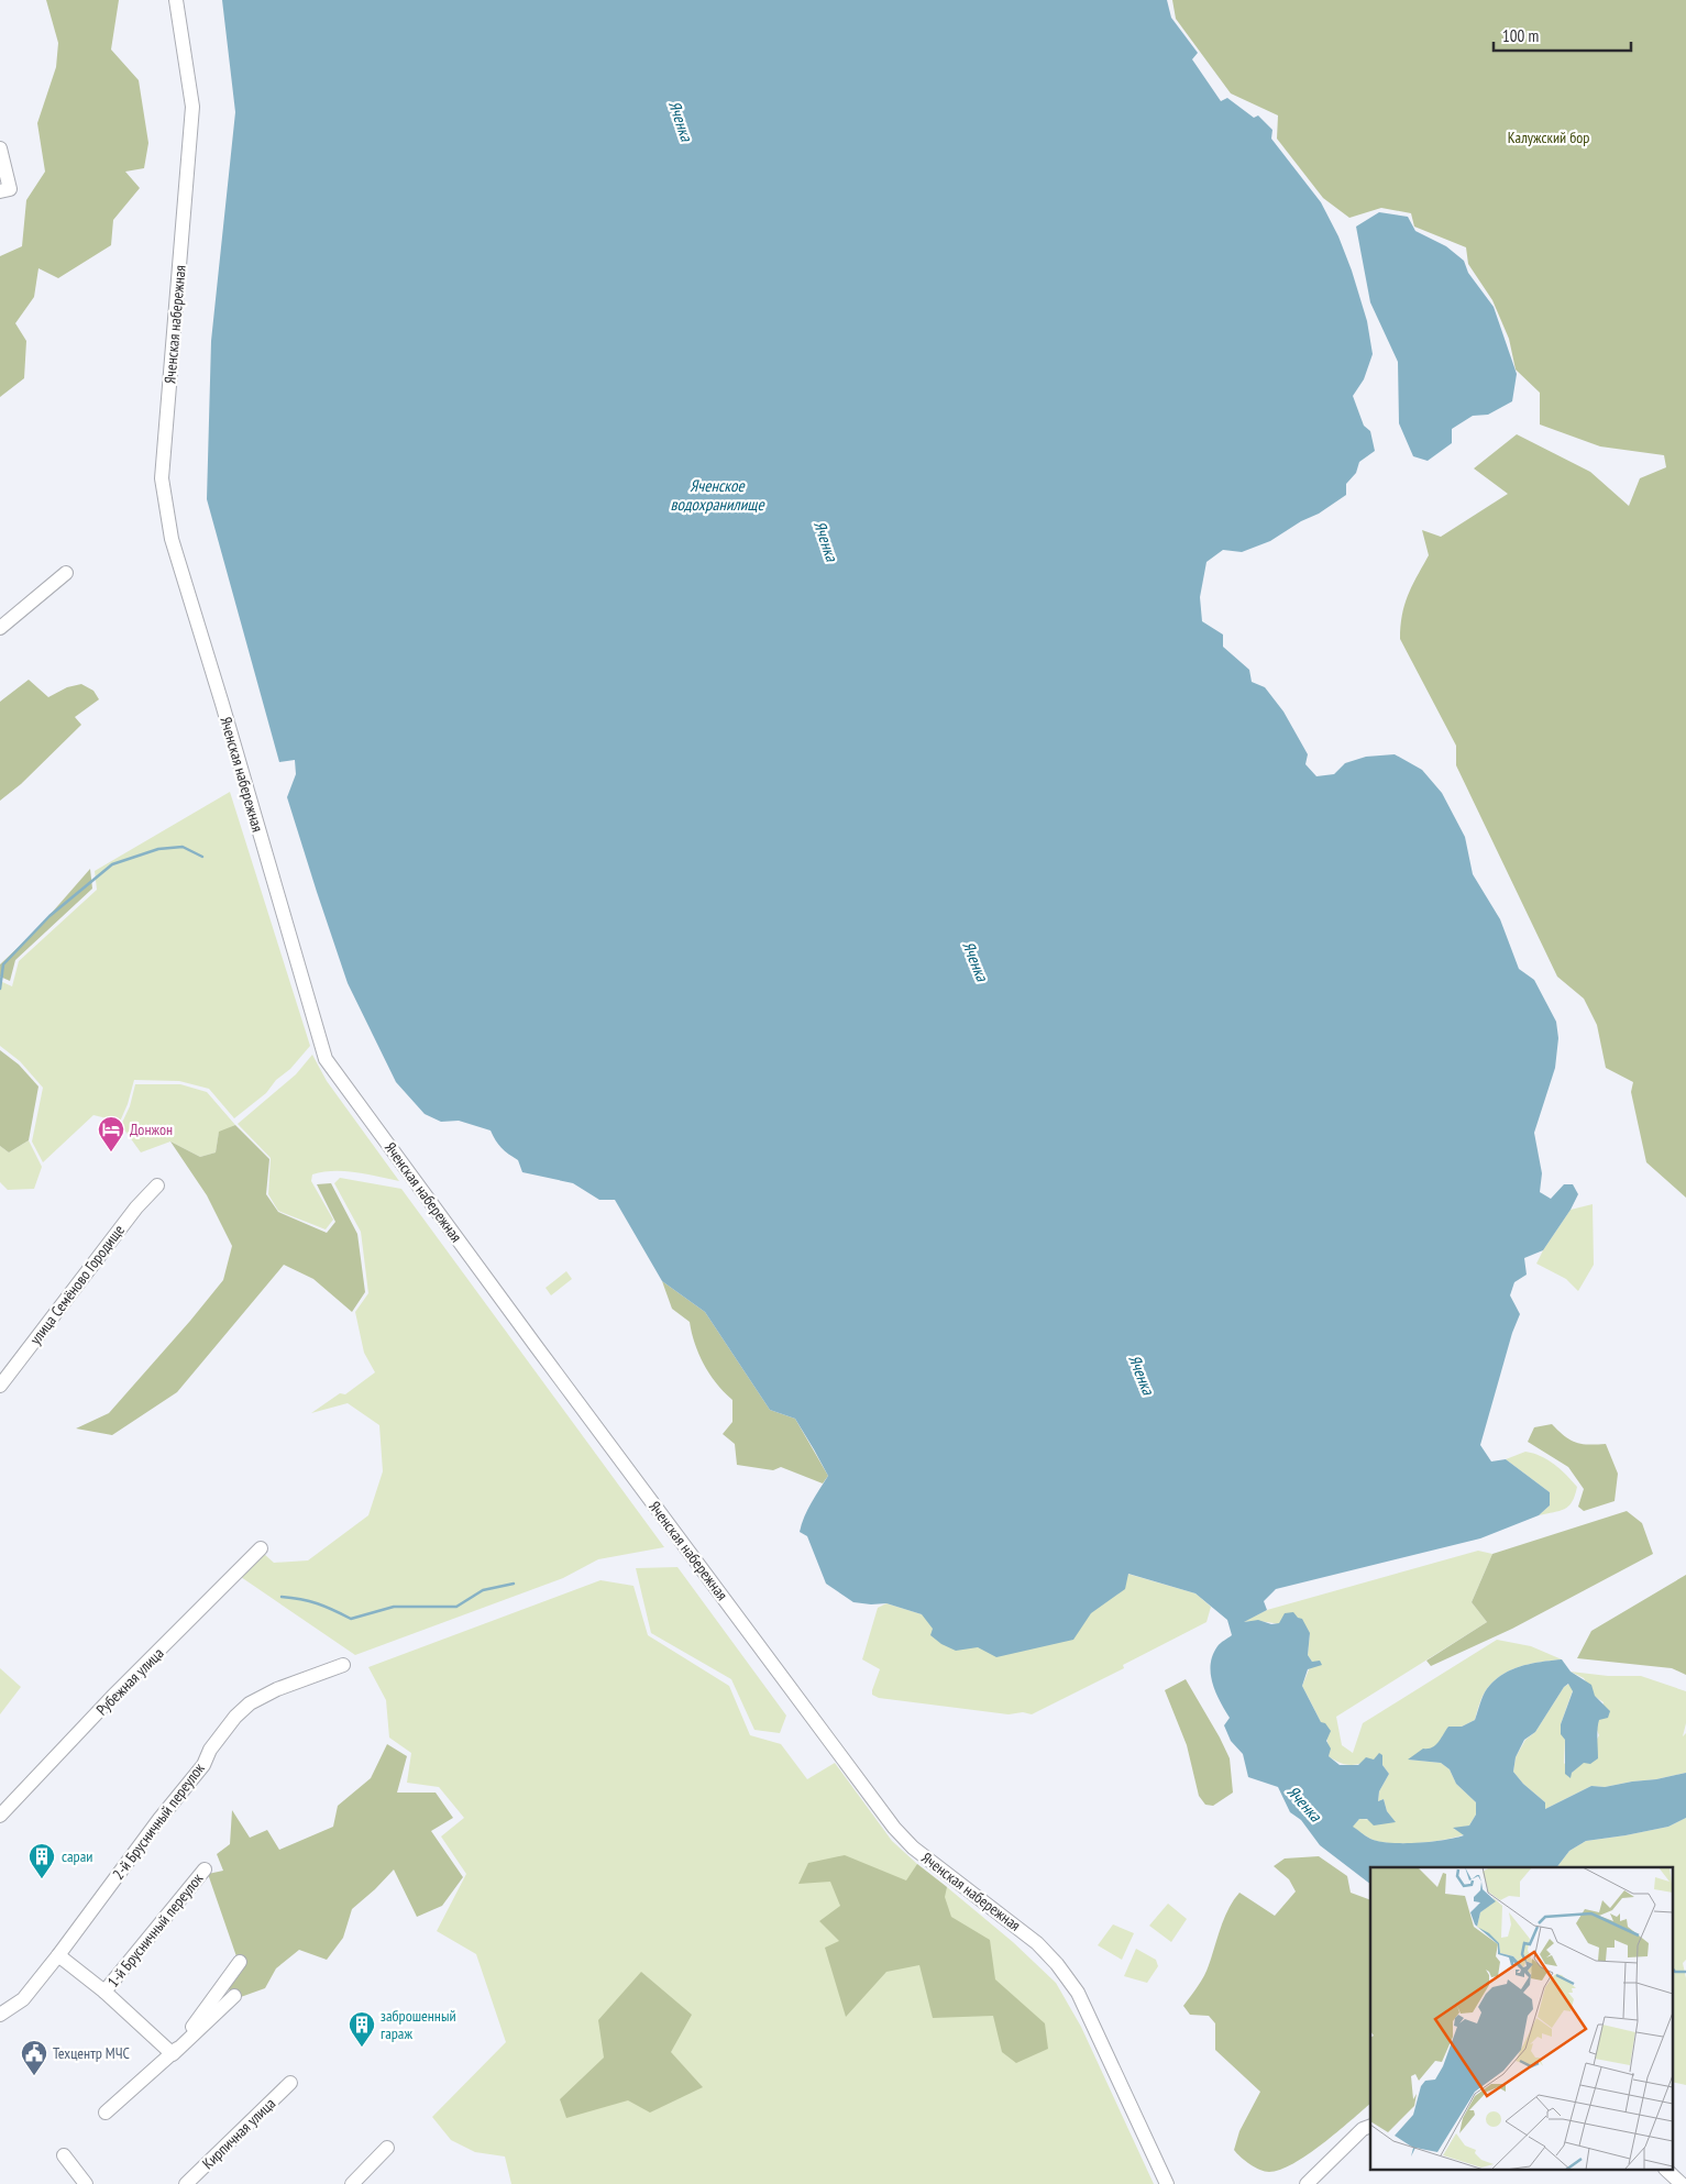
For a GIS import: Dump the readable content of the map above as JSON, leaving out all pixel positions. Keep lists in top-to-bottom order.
{
  "streets": {
    "street": [
      "Яченская набережная",
      "улица Семёново Городище",
      "Рубежная улица",
      "2-й Брусничный переулок",
      "1-й Брусничный переулок",
      "Кирпичная улица"
    ]
  },
  "water": ["Яченка", "Яченское водохранилище"],
  "parks": ["Калужский бор"],
  "places": {
    "hotel": ["Донжон"],
    "building": ["сараи", "заброшенный гараж"],
    "public building": ["Техцентр МЧС"]
  },
  "scale_bar": "100 m"
}
